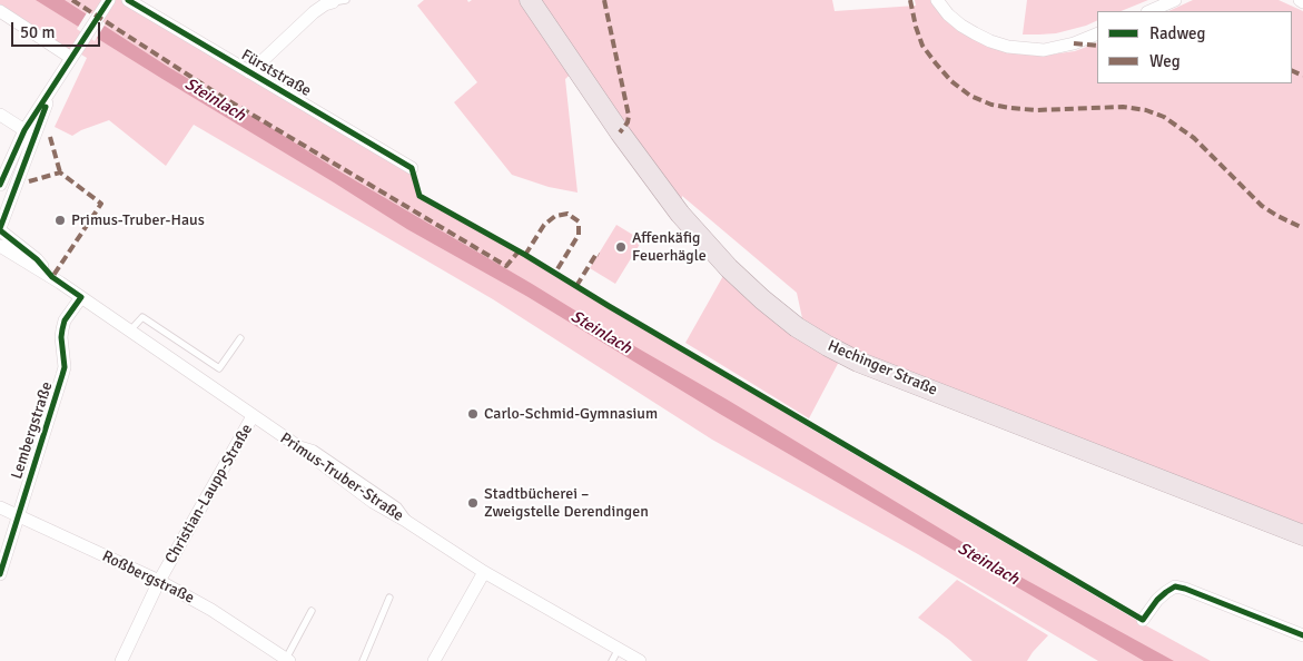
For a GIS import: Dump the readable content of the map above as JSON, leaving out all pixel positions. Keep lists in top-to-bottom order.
{
  "streets": {
    "main road": ["Hechinger Straße"],
    "street": [
      "Fürststraße",
      "Lembergstraße",
      "Primus-Truber-Straße",
      "Christian-Laupp-Straße",
      "Roßbergstraße"
    ]
  },
  "crossings": [
    ["Lembergstraße", "Primus-Truber-Straße"],
    ["Lembergstraße", "Roßbergstraße"],
    ["Primus-Truber-Straße", "Christian-Laupp-Straße"],
    ["Christian-Laupp-Straße", "Roßbergstraße"]
  ],
  "water": ["Steinlach"],
  "places": [
    "Primus-Truber-Haus",
    "Affenkäfig Feuerhägle",
    "Carlo-Schmid-Gymnasium",
    "Stadtbücherei – Zweigstelle Derendingen"
  ],
  "legend": ["Radweg", "Weg"],
  "scale_bar": "50 m"
}
